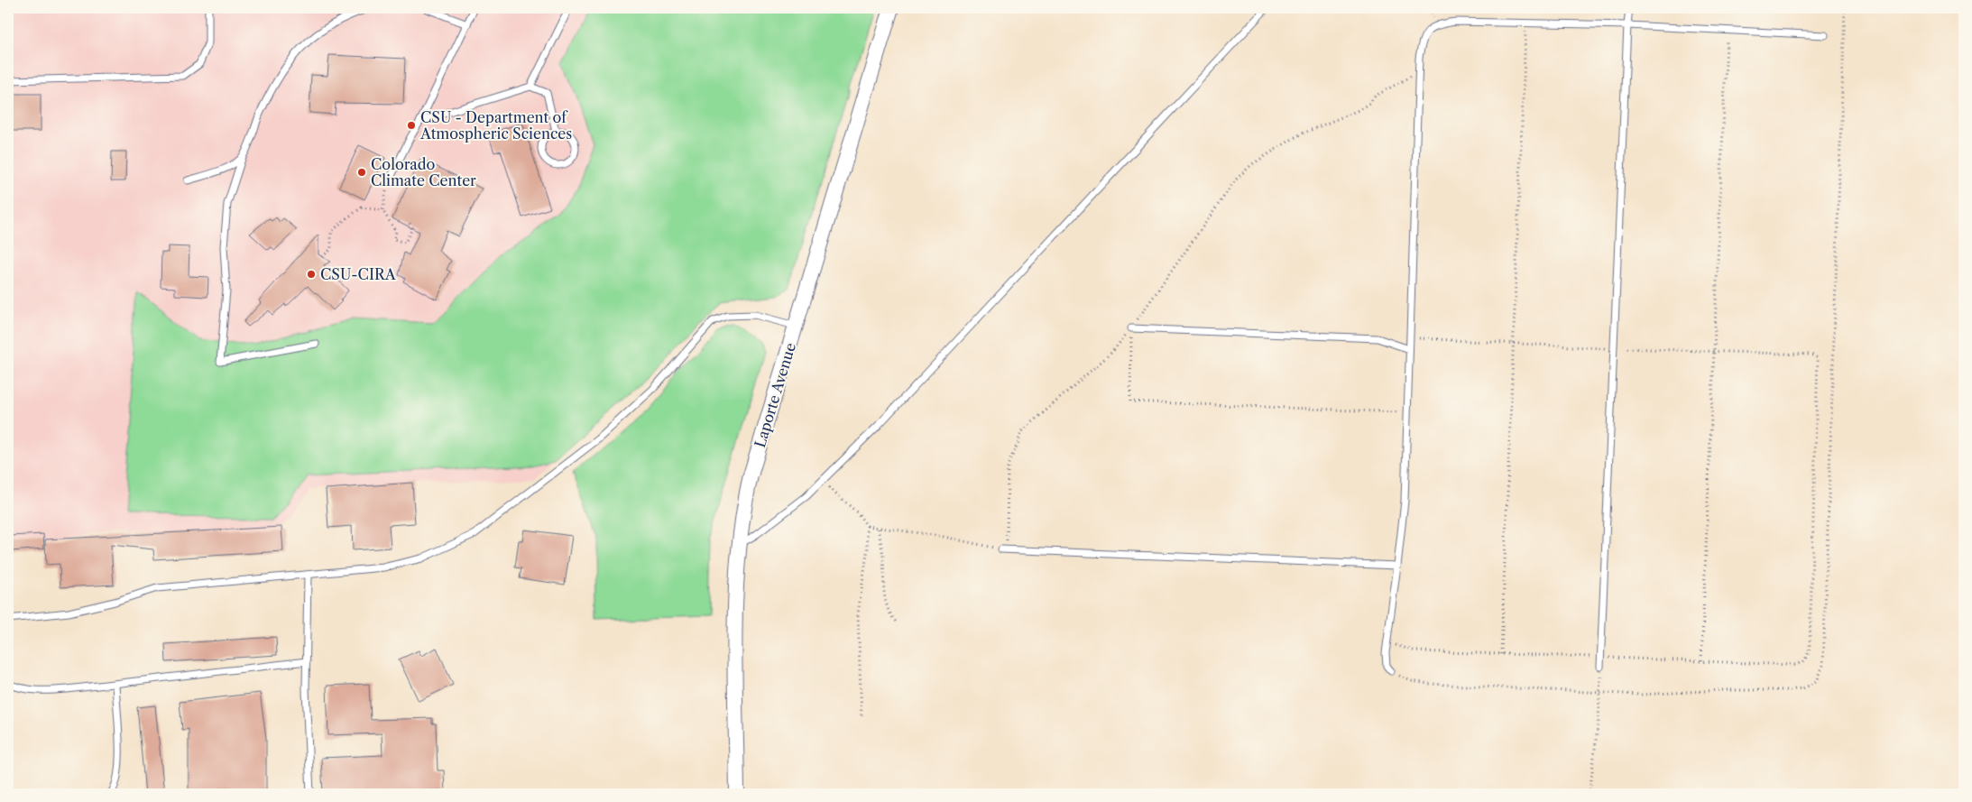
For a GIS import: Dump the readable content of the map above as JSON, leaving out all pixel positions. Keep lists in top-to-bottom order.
{
  "streets": {
    "street": ["Laporte Avenue"]
  },
  "places": ["CSU - Department of Atmospheric Sciences", "Colorado Climate Center", "CSU-CIRA"]
}
